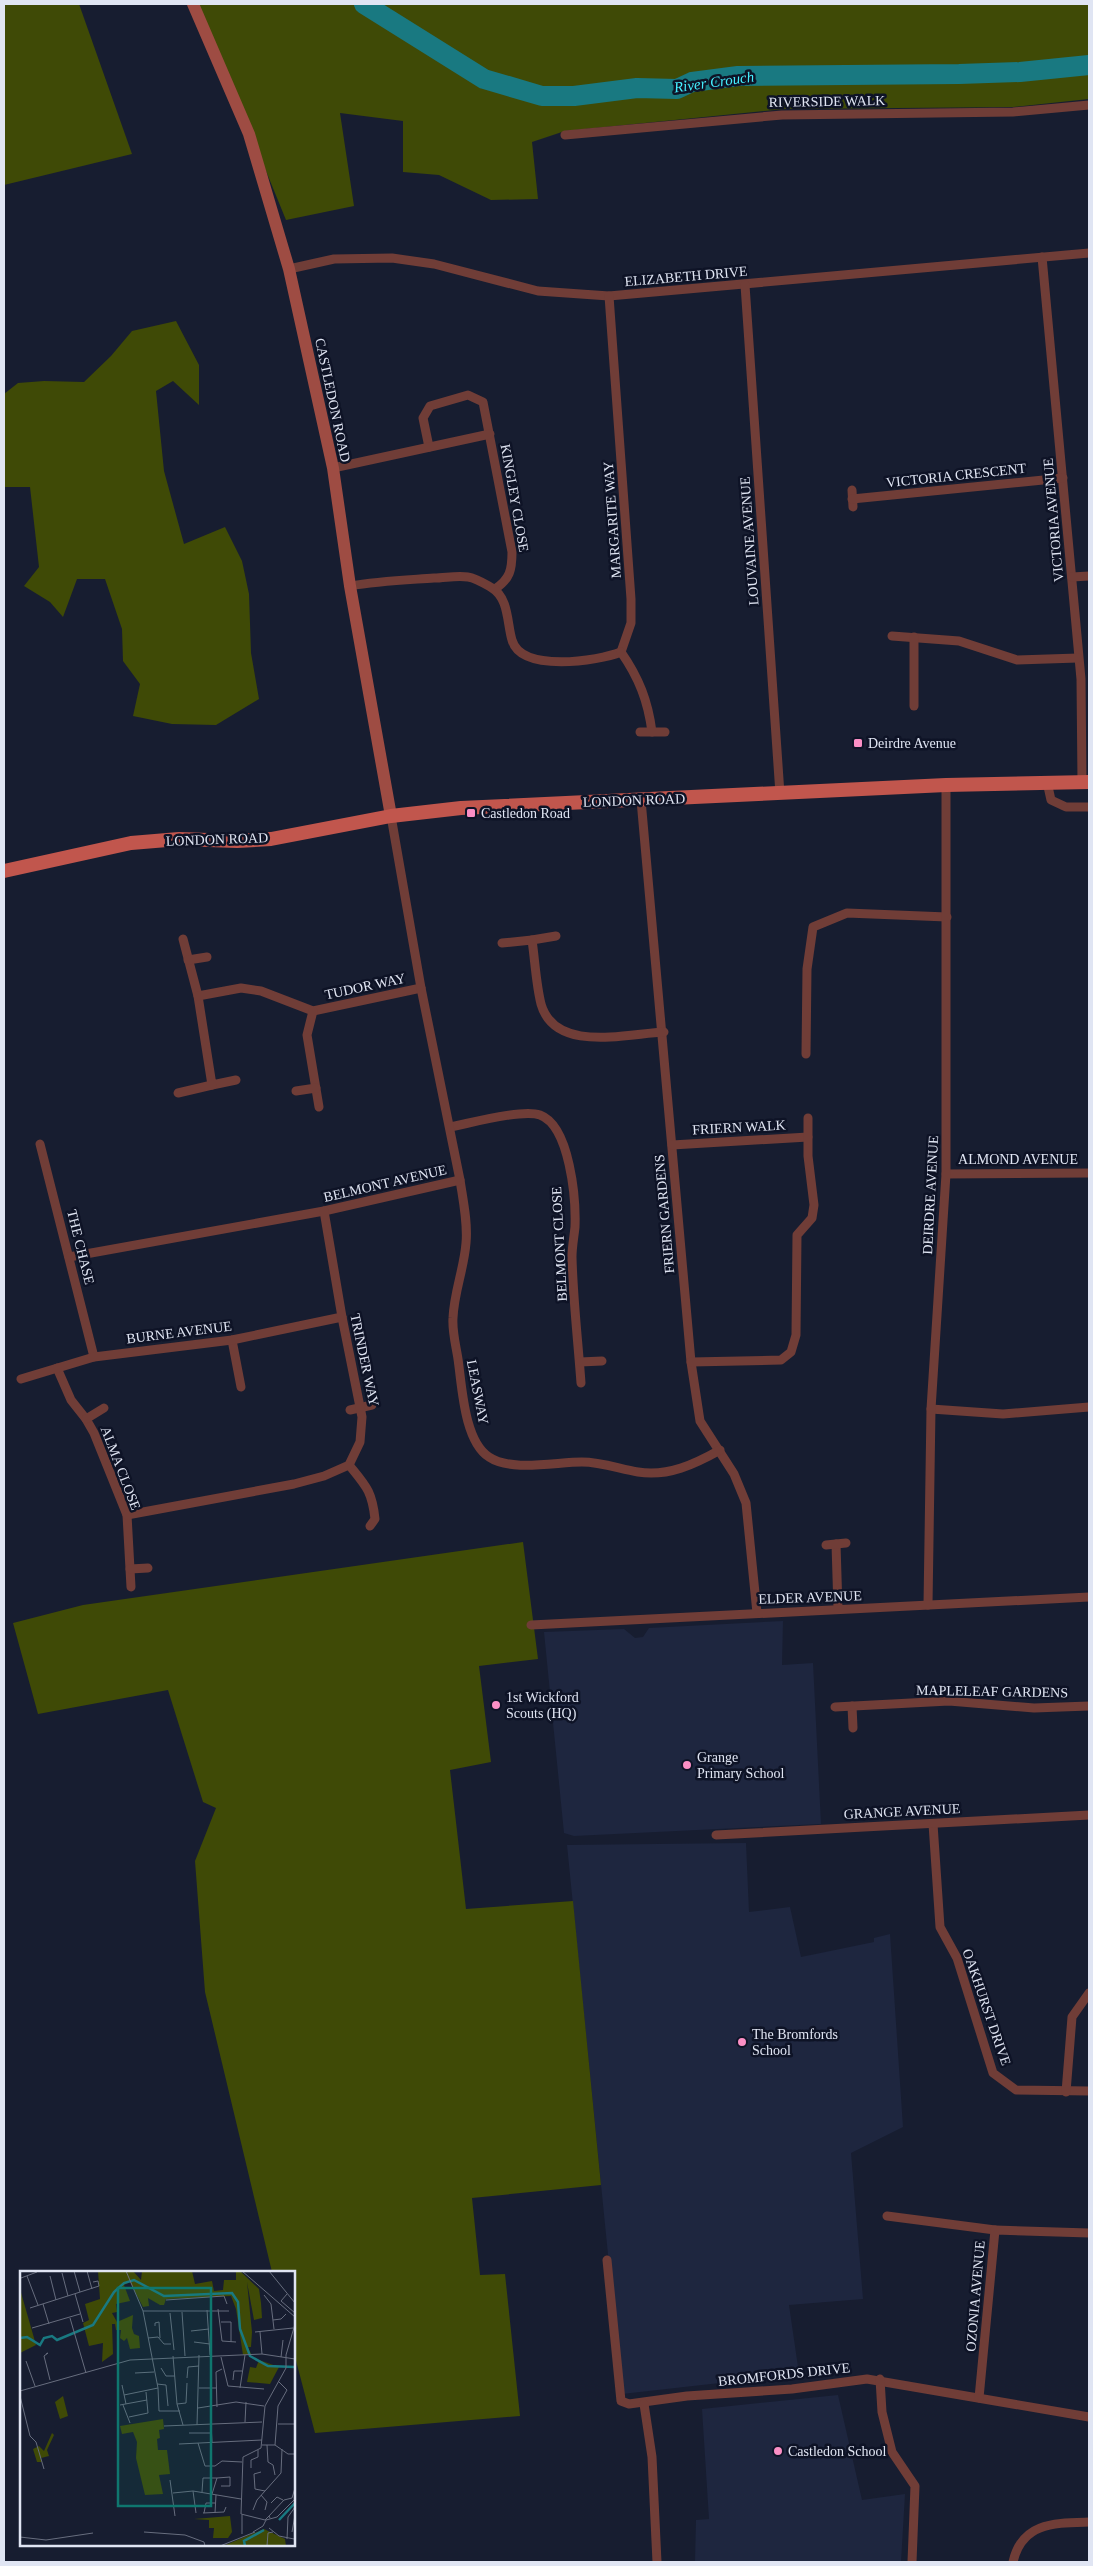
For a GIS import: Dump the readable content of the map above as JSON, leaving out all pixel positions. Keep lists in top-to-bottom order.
{
  "streets": {
    "main road": ["LONDON ROAD"],
    "street": [
      "RIVERSIDE WALK",
      "ELIZABETH DRIVE",
      "CASTLEDON ROAD",
      "VICTORIA CRESCENT",
      "KINGLEY CLOSE",
      "MARGARITE WAY",
      "VICTORIA AVENUE",
      "LOUVAINE AVENUE",
      "TUDOR WAY",
      "FRIERN WALK",
      "ALMOND AVENUE",
      "BELMONT AVENUE",
      "DEIRDRE AVENUE",
      "FRIERN GARDENS",
      "BELMONT CLOSE",
      "THE CHASE",
      "BURNE AVENUE",
      "TRINDER WAY",
      "LEASWAY",
      "ALMA CLOSE",
      "ELDER AVENUE",
      "MAPLELEAF GARDENS",
      "GRANGE AVENUE",
      "OAKHURST DRIVE",
      "OZONIA AVENUE",
      "BROMFORDS DRIVE"
    ]
  },
  "crossings": [
    ["ELIZABETH DRIVE", "CASTLEDON ROAD"],
    ["ELIZABETH DRIVE", "MARGARITE WAY"],
    ["ELIZABETH DRIVE", "VICTORIA AVENUE"],
    ["ELIZABETH DRIVE", "LOUVAINE AVENUE"],
    ["CASTLEDON ROAD", "KINGLEY CLOSE"],
    ["CASTLEDON ROAD", "LONDON ROAD"],
    ["CASTLEDON ROAD", "BELMONT AVENUE"],
    ["VICTORIA CRESCENT", "VICTORIA AVENUE"],
    ["VICTORIA AVENUE", "LONDON ROAD"],
    ["LOUVAINE AVENUE", "LONDON ROAD"],
    ["LONDON ROAD", "BELMONT AVENUE"],
    ["LONDON ROAD", "DEIRDRE AVENUE"],
    ["LONDON ROAD", "FRIERN GARDENS"],
    ["TUDOR WAY", "BELMONT AVENUE"],
    ["FRIERN WALK", "FRIERN GARDENS"],
    ["ALMOND AVENUE", "DEIRDRE AVENUE"],
    ["BELMONT AVENUE", "BELMONT CLOSE"],
    ["BELMONT AVENUE", "THE CHASE"],
    ["BELMONT AVENUE", "TRINDER WAY"],
    ["BELMONT AVENUE", "LEASWAY"],
    ["DEIRDRE AVENUE", "ELDER AVENUE"],
    ["FRIERN GARDENS", "LEASWAY"],
    ["FRIERN GARDENS", "ELDER AVENUE"],
    ["THE CHASE", "BURNE AVENUE"],
    ["BURNE AVENUE", "TRINDER WAY"],
    ["BURNE AVENUE", "ALMA CLOSE"],
    ["GRANGE AVENUE", "OAKHURST DRIVE"],
    ["OZONIA AVENUE", "BROMFORDS DRIVE"]
  ],
  "water": ["River Crouch"],
  "places": {
    "transit": ["Deirdre Avenue", "Castledon Road"],
    "other": [
      "1st Wickford Scouts (HQ)",
      "Grange Primary School",
      "The Bromfords School",
      "Castledon School"
    ]
  }
}
